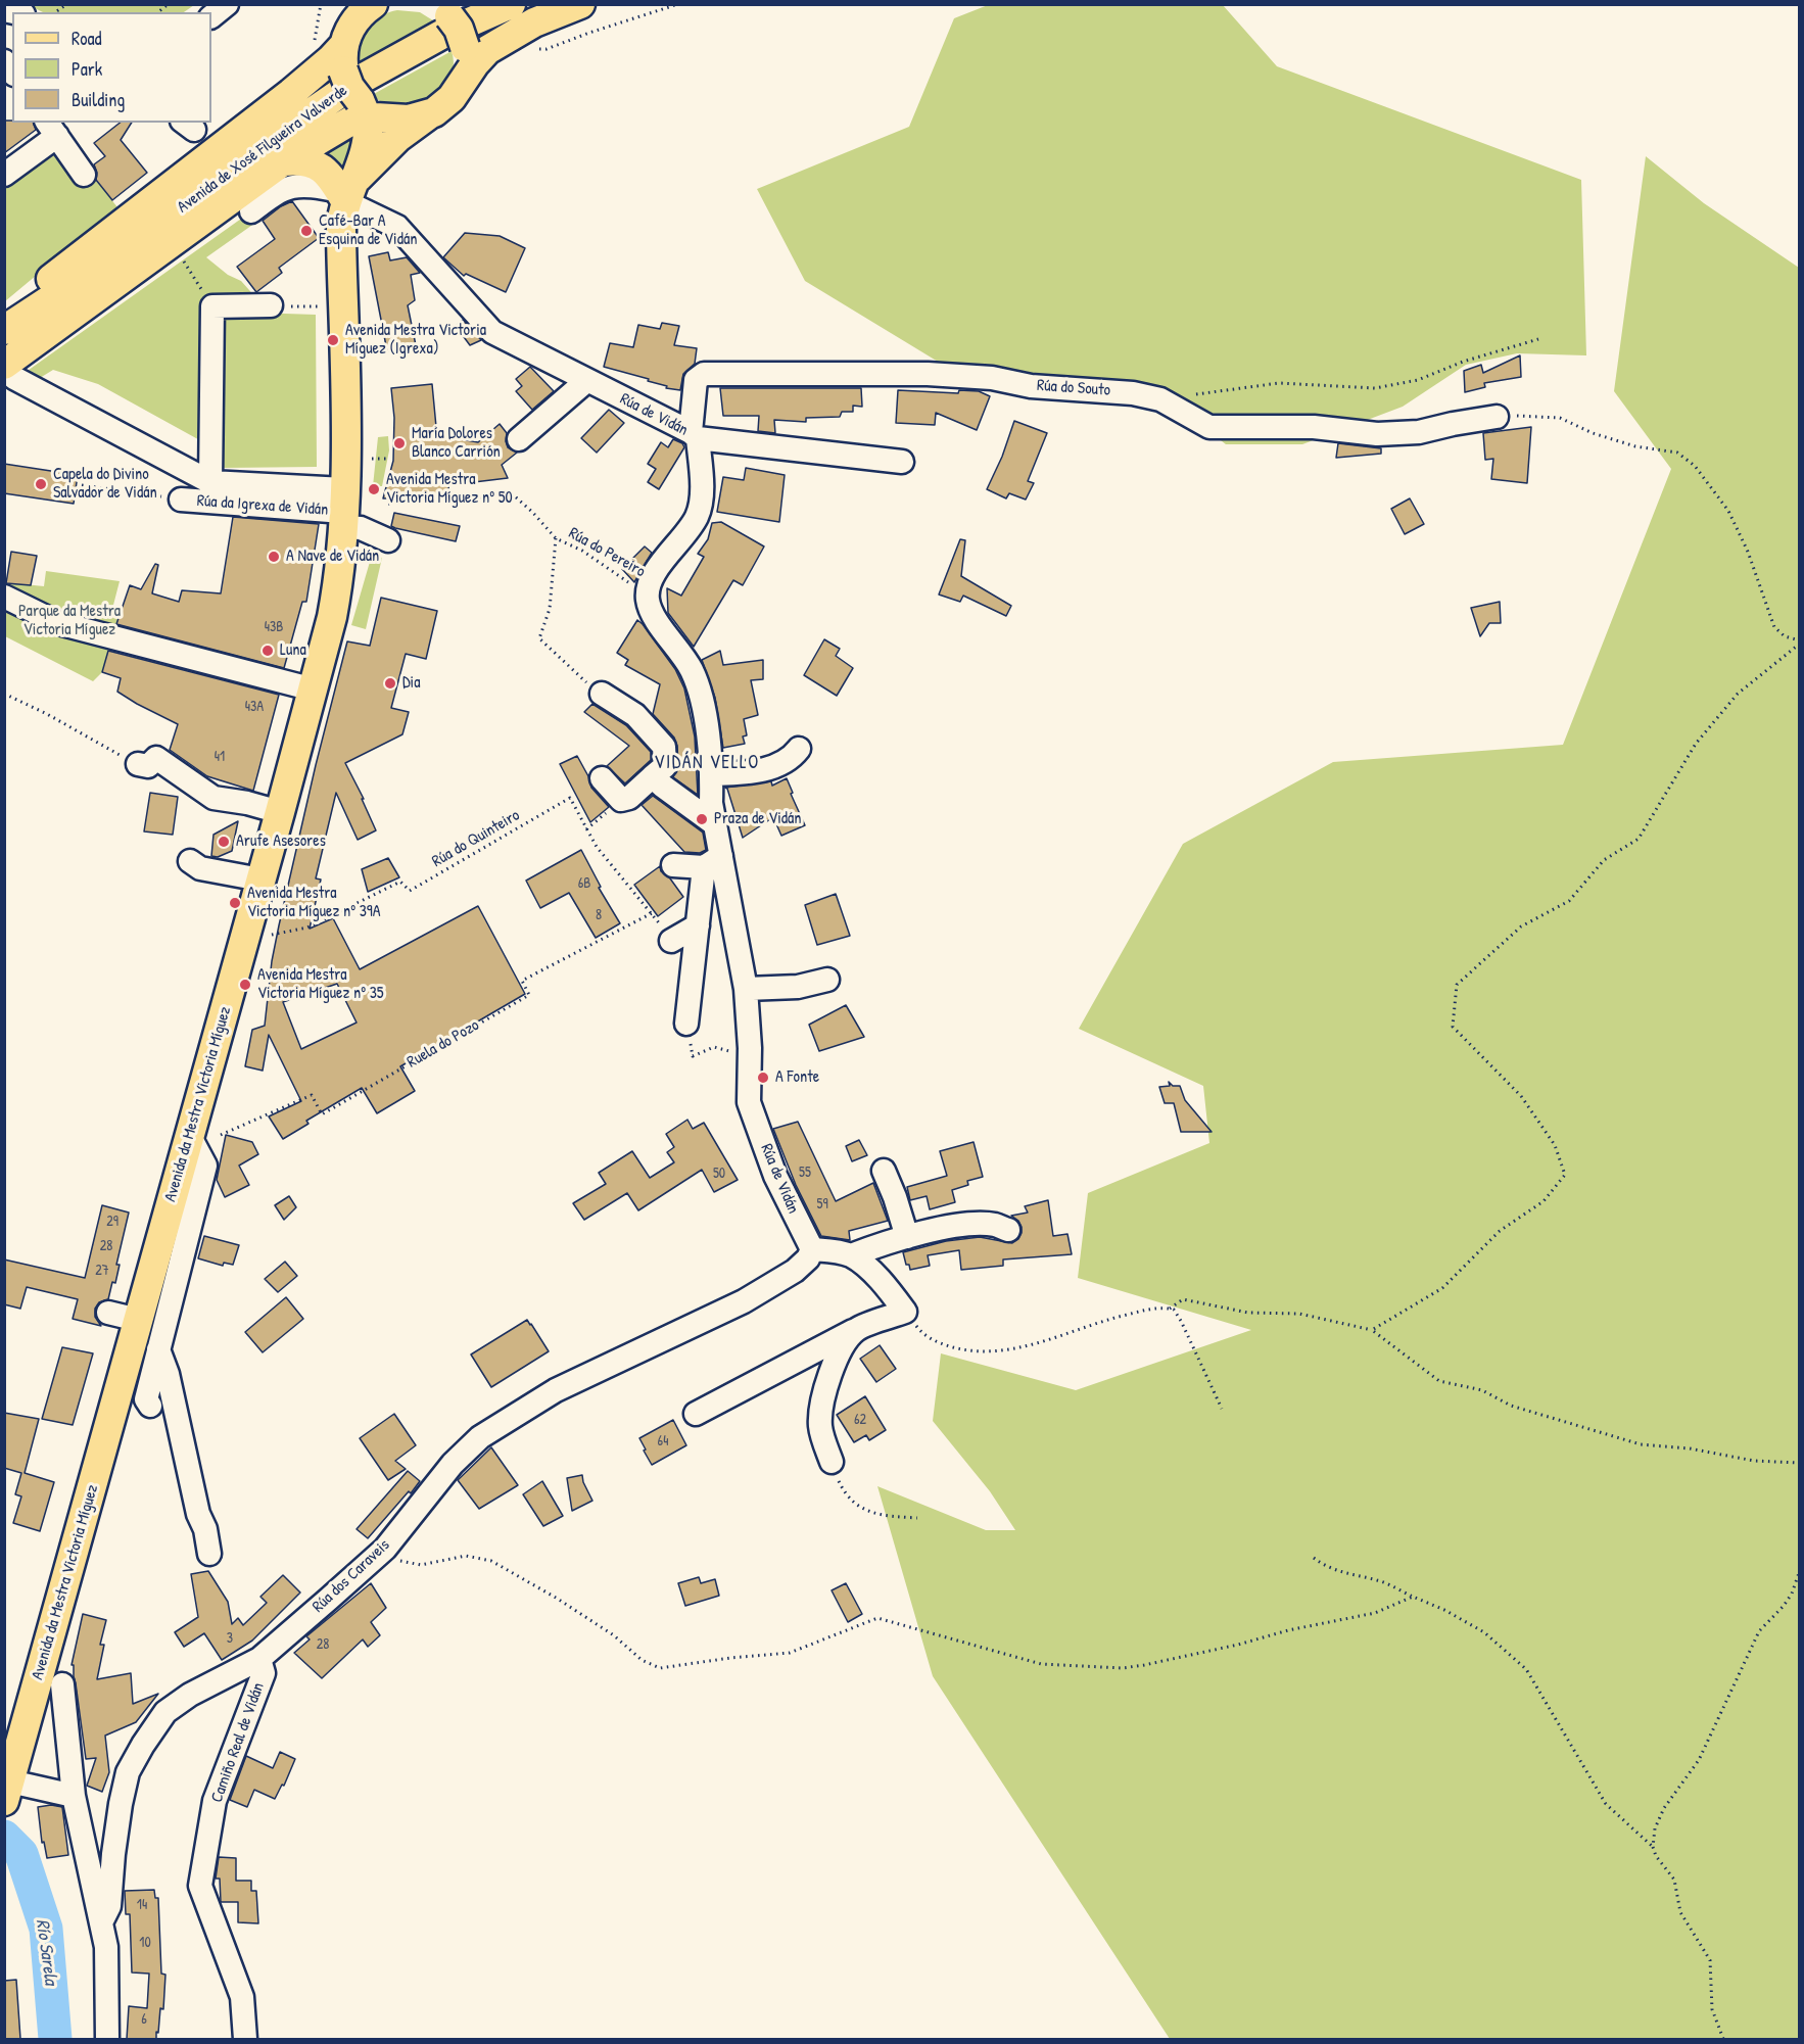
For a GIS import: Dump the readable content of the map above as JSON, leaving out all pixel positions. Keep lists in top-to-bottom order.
{
  "streets": {
    "main road": ["Avenida de Xosé Filgueira Valverde", "Avenida da Mestra Victoria Míguez"],
    "street": [
      "Rúa do Souto",
      "Rúa de Vidán",
      "Rúa da Igrexa de Vidán",
      "Rúa dos Caraveis",
      "Camiño Real de Vidán"
    ],
    "path": ["Rúa do Pereiro", "Rúa do Quinteiro", "Ruela do Pozo"]
  },
  "crossings": [
    ["Rúa do Souto", "Rúa de Vidán"],
    ["Rúa de Vidán", "Rúa do Pereiro"],
    ["Rúa de Vidán", "Avenida da Mestra Victoria Míguez"],
    ["Rúa de Vidán", "Rúa dos Caraveis"],
    ["Rúa da Igrexa de Vidán", "Avenida da Mestra Victoria Míguez"],
    ["Rúa do Quinteiro", "Ruela do Pozo"],
    ["Rúa dos Caraveis", "Camiño Real de Vidán"]
  ],
  "districts": ["VIDÁN VELLO"],
  "water": ["Río Sarela"],
  "parks": ["Parque da Mestra Victoria Míguez"],
  "places": [
    "Café-Bar A Esquina de Vidán",
    "Avenida Mestra Victoria Míguez (Igrexa)",
    "María Dolores Blanco Carrión",
    "Capela do Divino Salvador de Vidán",
    "Avenida Mestra Victoria Míguez nº 50",
    "A Nave de Vidán",
    "Luna",
    "Dia",
    "Praza de Vidán",
    "Arufe Asesores",
    "Avenida Mestra Victoria Míguez nº 39A",
    "Avenida Mestra Victoria Míguez nº 35",
    "A Fonte"
  ],
  "house_numbers": [
    "43B",
    "43A",
    "41",
    "6B",
    "8",
    "55",
    "50",
    "59",
    "29",
    "28",
    "27",
    "62",
    "64",
    "3",
    "28",
    "14",
    "10",
    "6"
  ],
  "legend": ["Road", "Park", "Building"]
}
